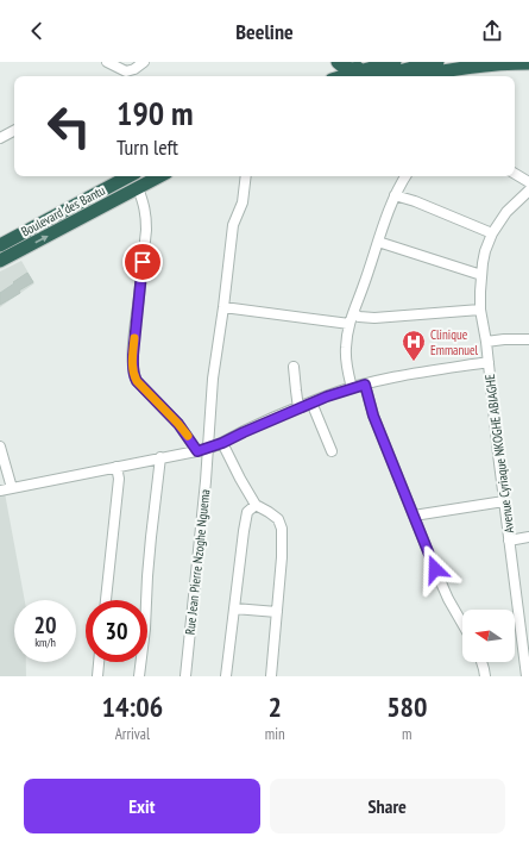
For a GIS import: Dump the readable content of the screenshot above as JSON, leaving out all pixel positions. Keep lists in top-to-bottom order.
{
  "streets": {
    "highway": ["Boulevard des Bantu"],
    "street": ["Avenue Cyriaque NKOGHE ABIAGHE", "Rue Jean Pierre Nzoghe Nguema"]
  },
  "places": {
    "hospital": ["Clinique Emmanuel"]
  },
  "north": "left",
  "page": {
    "header": "Beeline",
    "turn": ["190 m", "Turn left"],
    "speed": "20 km/h",
    "limit": "30",
    "eta": [
      "14:06",
      "Arrival",
      "2",
      "min",
      "580",
      "m"
    ],
    "buttons": ["Exit", "Share"]
  }
}
